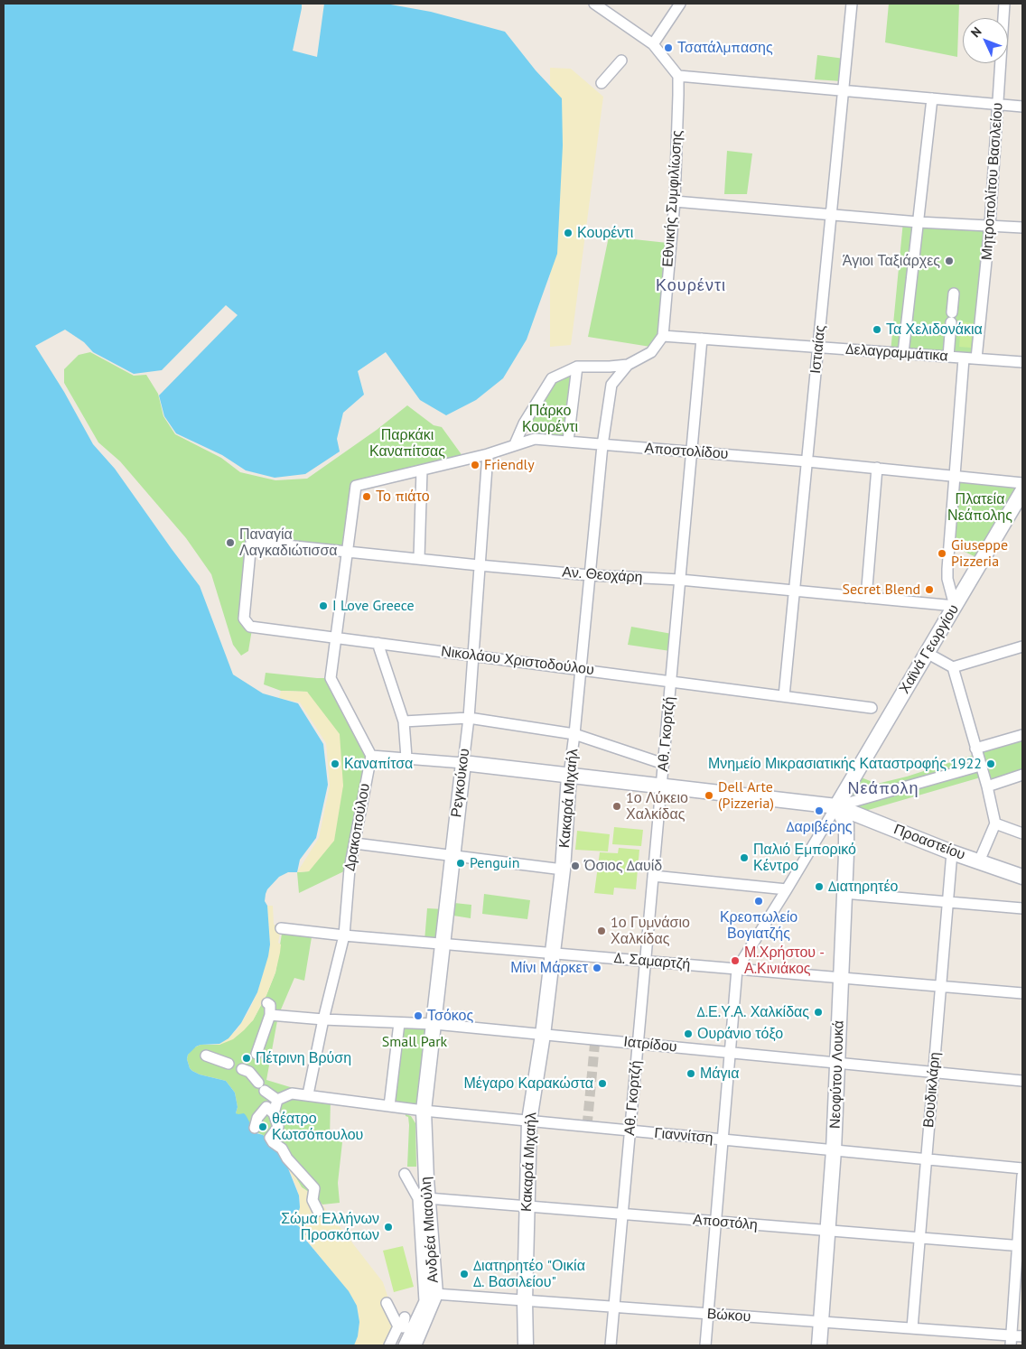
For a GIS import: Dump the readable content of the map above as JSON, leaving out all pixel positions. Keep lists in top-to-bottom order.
{
  "streets": {
    "main road": [
      "Χαϊνά Γεωργίου",
      "Ρεγκούκου",
      "Κακαρά Μιχαήλ",
      "Προαστείου",
      "Νεοφύτου Λουκά",
      "Ανδρέα Μιαούλη"
    ],
    "street": [
      "Μητροπολίτου Βασιλείου",
      "Εθνικής Συμφιλίωσης",
      "Ιστιαίας",
      "Δελαγραμμάτικα",
      "Αποστολίδου",
      "Αν. Θεοχάρη",
      "Νικολάου Χριστοδούλου",
      "Αθ. Γκορτζή",
      "Δρακοπούλου",
      "Δ. Σαμαρτζή",
      "Ιατρίδου",
      "Βουδικλάρη",
      "Γιαννίτση",
      "Αποστόλη",
      "Βώκου"
    ]
  },
  "crossings": [
    ["Μητροπολίτου Βασιλείου", "Δελαγραμμάτικα"],
    ["Εθνικής Συμφιλίωσης", "Δελαγραμμάτικα"],
    ["Ιστιαίας", "Δελαγραμμάτικα"],
    ["Ιστιαίας", "Αποστολίδου"],
    ["Ιστιαίας", "Αν. Θεοχάρη"],
    ["Ιστιαίας", "Νικολάου Χριστοδούλου"],
    ["Δελαγραμμάτικα", "Αθ. Γκορτζή"],
    ["Αποστολίδου", "Αν. Θεοχάρη"],
    ["Αποστολίδου", "Αθ. Γκορτζή"],
    ["Αποστολίδου", "Ρεγκούκου"],
    ["Αποστολίδου", "Κακαρά Μιχαήλ"],
    ["Αν. Θεοχάρη", "Χαϊνά Γεωργίου"],
    ["Αν. Θεοχάρη", "Νικολάου Χριστοδούλου"],
    ["Αν. Θεοχάρη", "Αθ. Γκορτζή"],
    ["Αν. Θεοχάρη", "Ρεγκούκου"],
    ["Αν. Θεοχάρη", "Κακαρά Μιχαήλ"],
    ["Χαϊνά Γεωργίου", "Προαστείου"],
    ["Χαϊνά Γεωργίου", "Νεοφύτου Λουκά"],
    ["Νικολάου Χριστοδούλου", "Αθ. Γκορτζή"],
    ["Νικολάου Χριστοδούλου", "Ρεγκούκου"],
    ["Νικολάου Χριστοδούλου", "Κακαρά Μιχαήλ"],
    ["Αθ. Γκορτζή", "Προαστείου"],
    ["Αθ. Γκορτζή", "Δ. Σαμαρτζή"],
    ["Αθ. Γκορτζή", "Ιατρίδου"],
    ["Αθ. Γκορτζή", "Γιαννίτση"],
    ["Αθ. Γκορτζή", "Αποστόλη"],
    ["Αθ. Γκορτζή", "Βώκου"],
    ["Ρεγκούκου", "Προαστείου"],
    ["Ρεγκούκου", "Δ. Σαμαρτζή"],
    ["Ρεγκούκου", "Ιατρίδου"],
    ["Ρεγκούκου", "Γιαννίτση"],
    ["Ρεγκούκου", "Ανδρέα Μιαούλη"],
    ["Κακαρά Μιχαήλ", "Προαστείου"],
    ["Κακαρά Μιχαήλ", "Δ. Σαμαρτζή"],
    ["Κακαρά Μιχαήλ", "Ιατρίδου"],
    ["Κακαρά Μιχαήλ", "Γιαννίτση"],
    ["Κακαρά Μιχαήλ", "Αποστόλη"],
    ["Κακαρά Μιχαήλ", "Βώκου"],
    ["Δρακοπούλου", "Δ. Σαμαρτζή"],
    ["Δρακοπούλου", "Ιατρίδου"],
    ["Δρακοπούλου", "Γιαννίτση"],
    ["Προαστείου", "Νεοφύτου Λουκά"],
    ["Προαστείου", "Βουδικλάρη"],
    ["Δ. Σαμαρτζή", "Νεοφύτου Λουκά"],
    ["Δ. Σαμαρτζή", "Βουδικλάρη"],
    ["Ιατρίδου", "Νεοφύτου Λουκά"],
    ["Ιατρίδου", "Βουδικλάρη"],
    ["Νεοφύτου Λουκά", "Γιαννίτση"],
    ["Νεοφύτου Λουκά", "Αποστόλη"],
    ["Νεοφύτου Λουκά", "Βώκου"],
    ["Βουδικλάρη", "Γιαννίτση"],
    ["Βουδικλάρη", "Αποστόλη"],
    ["Βουδικλάρη", "Βώκου"],
    ["Γιαννίτση", "Ανδρέα Μιαούλη"],
    ["Αποστόλη", "Ανδρέα Μιαούλη"],
    ["Ανδρέα Μιαούλη", "Βώκου"]
  ],
  "districts": ["Κουρέντι", "Νεάπολη"],
  "parks": [
    "Πάρκο Κουρέντι",
    "Παρκάκι Καναπίτσας",
    "Πλατεία Νεάπολης",
    "Small Park"
  ],
  "places": [
    "Τσατάλμπασης",
    "Κουρέντι",
    "Άγιοι Ταξιάρχες",
    "Τα Χελιδονάκια",
    "Friendly",
    "Το πιάτο",
    "Παναγία Λαγκαδιώτισσα",
    "Giuseppe Pizzeria",
    "Secret Blend",
    "I Love Greece",
    "Καναπίτσα",
    "Μνημείο Μικρασιατικής Καταστροφής 1922",
    "Dell Arte (Pizzeria)",
    "1ο Λύκειο Χαλκίδας",
    "Δαριβέρης",
    "Παλιό Εμπορικό Κέντρο",
    "Penguin",
    "Όσιος Δαυίδ",
    "Διατηρητέο",
    "Κρεοπωλείο Βογιατζής",
    "1ο Γυμνάσιο Χαλκίδας",
    "Μ.Χρήστου - Α.Κινιάκος",
    "Μίνι Μάρκετ",
    "Δ.Ε.Υ.Α. Χαλκίδας",
    "Τσόκος",
    "Ουράνιο τόξο",
    "Πέτρινη Βρύση",
    "Μάγια",
    "Μέγαρο Καρακώστα",
    "θέατρο Κωτσόπουλου",
    "Σώμα Ελλήνων Προσκόπων",
    "Διατηρητέο \"Οικία Δ. Βασιλείου\""
  ],
  "north": "top left"
}
